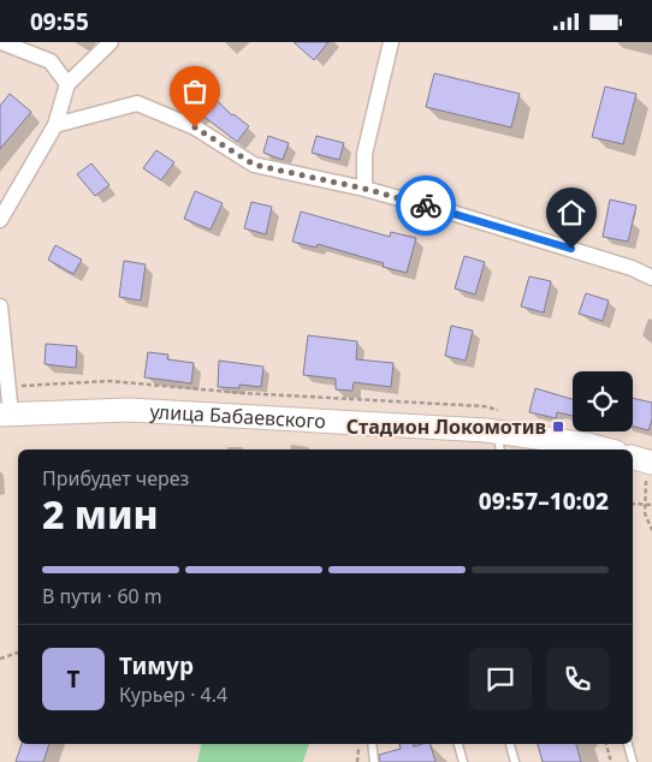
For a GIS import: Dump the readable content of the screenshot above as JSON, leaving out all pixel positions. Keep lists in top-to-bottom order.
{
  "streets": {
    "main road": ["улица Бабаевского"]
  },
  "places": {
    "transit": ["Стадион Локомотив"]
  },
  "page": {
    "status": "09:55",
    "heading": ["2 мин", "Прибудет через", "09:57–10:02"],
    "panel": ["Тимур", "Курьер · 4.4"],
    "bar": "В пути · 60 m",
    "round": "Т"
  }
}
